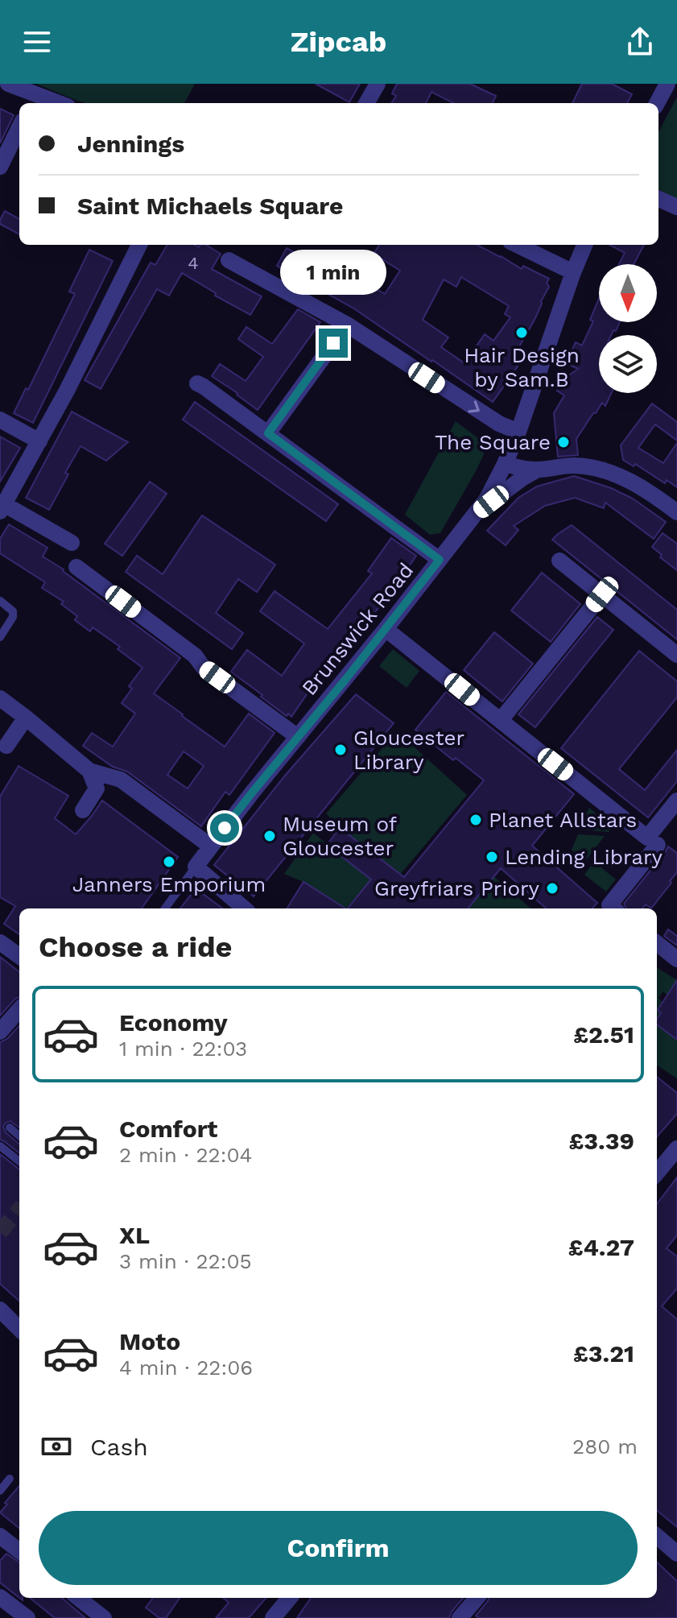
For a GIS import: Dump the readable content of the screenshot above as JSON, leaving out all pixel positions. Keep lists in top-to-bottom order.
{
  "streets": {
    "street": ["Brunswick Road"]
  },
  "places": [
    "Hair Design by Sam.B",
    "The Square",
    "Gloucester Library",
    "Planet Allstars",
    "Museum of Gloucester",
    "Lending Library",
    "Janners Emporium",
    "Greyfriars Priory"
  ],
  "house_numbers": ["4"],
  "north": "bottom",
  "page": {
    "header": "Zipcab",
    "banner": ["Jennings", "Saint Michaels Square"],
    "bubble": "1 min",
    "heading": "Choose a ride",
    "list": [
      {
        "name": "Economy",
        "note": "1 min · 22:03",
        "value": "£2.51"
      },
      {
        "name": "Comfort",
        "note": "2 min · 22:04",
        "value": "£3.39"
      },
      {
        "name": "XL",
        "note": "3 min · 22:05",
        "value": "£4.27"
      },
      {
        "name": "Moto",
        "note": "4 min · 22:06",
        "value": "£3.21"
      }
    ],
    "pay": ["Cash", "280 m"],
    "buttons": "Confirm"
  }
}
